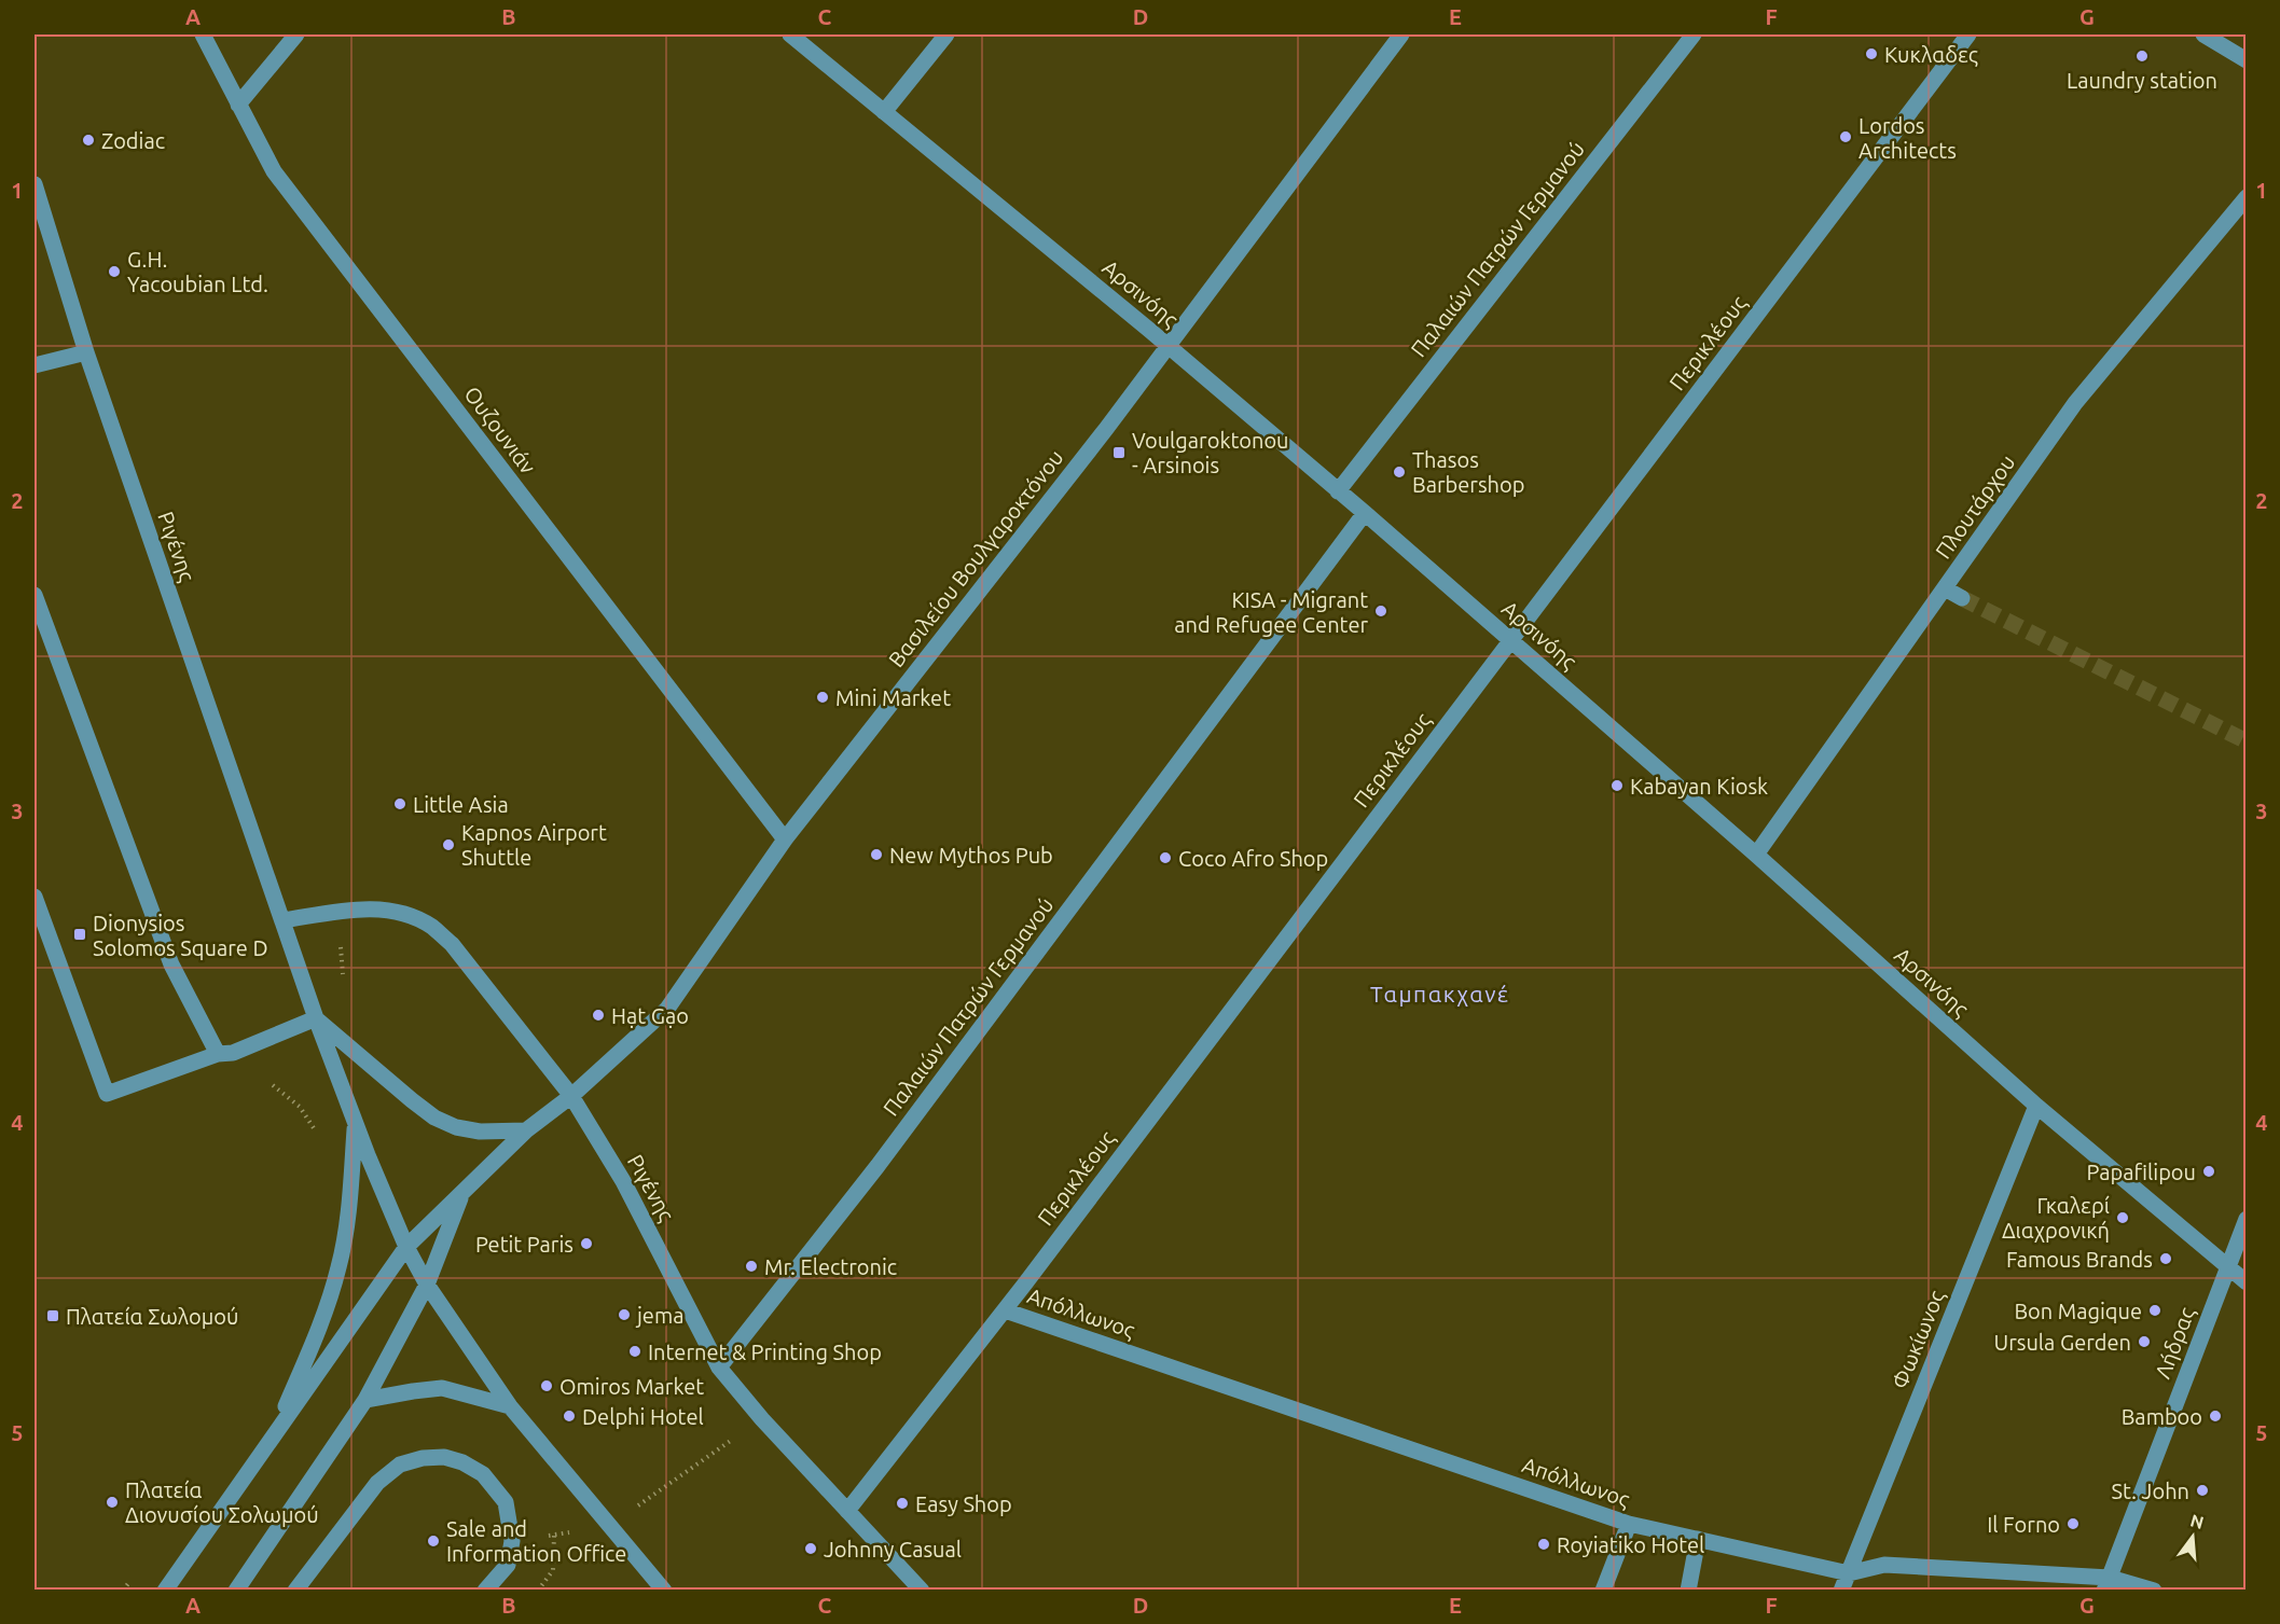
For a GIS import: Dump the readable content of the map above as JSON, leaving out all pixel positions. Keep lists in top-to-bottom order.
{
  "streets": {
    "street": [
      "Παλαιών Πατρών Γερμανού",
      "Αρσινόης",
      "Περικλέους",
      "Ουζουνιάν",
      "Πλουτάρχου",
      "Ριγένης",
      "Βασιλείου Βουλγαροκτόνου",
      "Απόλλωνος",
      "Φωκίωνος",
      "Λήδρας"
    ]
  },
  "crossings": [
    ["Παλαιών Πατρών Γερμανού", "Αρσινόης"],
    ["Παλαιών Πατρών Γερμανού", "Ριγένης"],
    ["Αρσινόης", "Περικλέους"],
    ["Αρσινόης", "Πλουτάρχου"],
    ["Αρσινόης", "Βασιλείου Βουλγαροκτόνου"],
    ["Αρσινόης", "Φωκίωνος"],
    ["Αρσινόης", "Λήδρας"],
    ["Περικλέους", "Ριγένης"],
    ["Περικλέους", "Απόλλωνος"],
    ["Ουζουνιάν", "Βασιλείου Βουλγαροκτόνου"],
    ["Ριγένης", "Βασιλείου Βουλγαροκτόνου"],
    ["Απόλλωνος", "Φωκίωνος"],
    ["Απόλλωνος", "Λήδρας"]
  ],
  "districts": ["Ταμπακχανέ"],
  "places": {
    "other": [
      "Κυκλαδες",
      "Laundry station",
      "Lordos Architects",
      "Zodiac",
      "G.H. Yacoubian Ltd.",
      "Thasos Barbershop",
      "KISA - Migrant and Refugee Center",
      "Mini Market",
      "Kabayan Kiosk",
      "Little Asia",
      "Kapnos Airport Shuttle",
      "New Mythos Pub",
      "Coco Afro Shop",
      "Hạt Gạo",
      "Papafilipou",
      "Γκαλερί Διαχρονική",
      "Petit Paris",
      "Famous Brands",
      "Mr. Electronic",
      "Bon Magique",
      "jema",
      "Ursula Gerden",
      "Internet & Printing Shop",
      "Omiros Market",
      "Delphi Hotel",
      "Bamboo",
      "St. John",
      "Πλατεία Διονυσίου Σολωμού",
      "Easy Shop",
      "Il Forno",
      "Sale and Information Office",
      "Royiatiko Hotel",
      "Johnny Casual"
    ],
    "transit": ["Voulgaroktonou - Arsinois", "Dionysios Solomos Square D", "Πλατεία Σωλομού"]
  },
  "north": "top",
  "grid": {
    "columns": [
      "A",
      "B",
      "C",
      "D",
      "E",
      "F",
      "G"
    ],
    "rows": [
      "1",
      "2",
      "3",
      "4",
      "5"
    ]
  }
}
